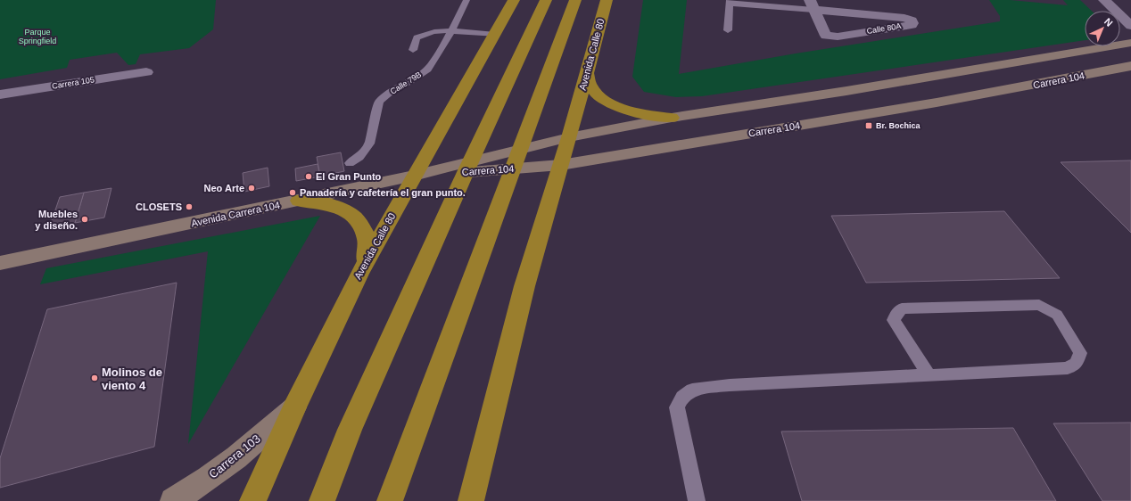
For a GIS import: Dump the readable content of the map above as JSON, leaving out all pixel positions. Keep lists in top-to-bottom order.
{
  "streets": {
    "highway": ["Avenida Calle 80"],
    "street": [
      "Calle 80A",
      "Carrera 104",
      "Carrera 105",
      "Avenida Carrera 104",
      "Carrera 103"
    ],
    "lane": ["Calle 79B"]
  },
  "crossings": [
    ["Avenida Calle 80", "Carrera 104"],
    ["Avenida Calle 80", "Avenida Carrera 104"],
    ["Avenida Calle 80", "Carrera 103"],
    ["Carrera 104", "Avenida Carrera 104"]
  ],
  "parks": ["Parque Springfield"],
  "places": {
    "transit": ["Br. Bochica"],
    "other": [
      "El Gran Punto",
      "Neo Arte",
      "Panadería y cafetería el gran punto.",
      "CLOSETS",
      "Muebles y diseño.",
      "Molinos de viento 4"
    ]
  },
  "north": "top right"
}
